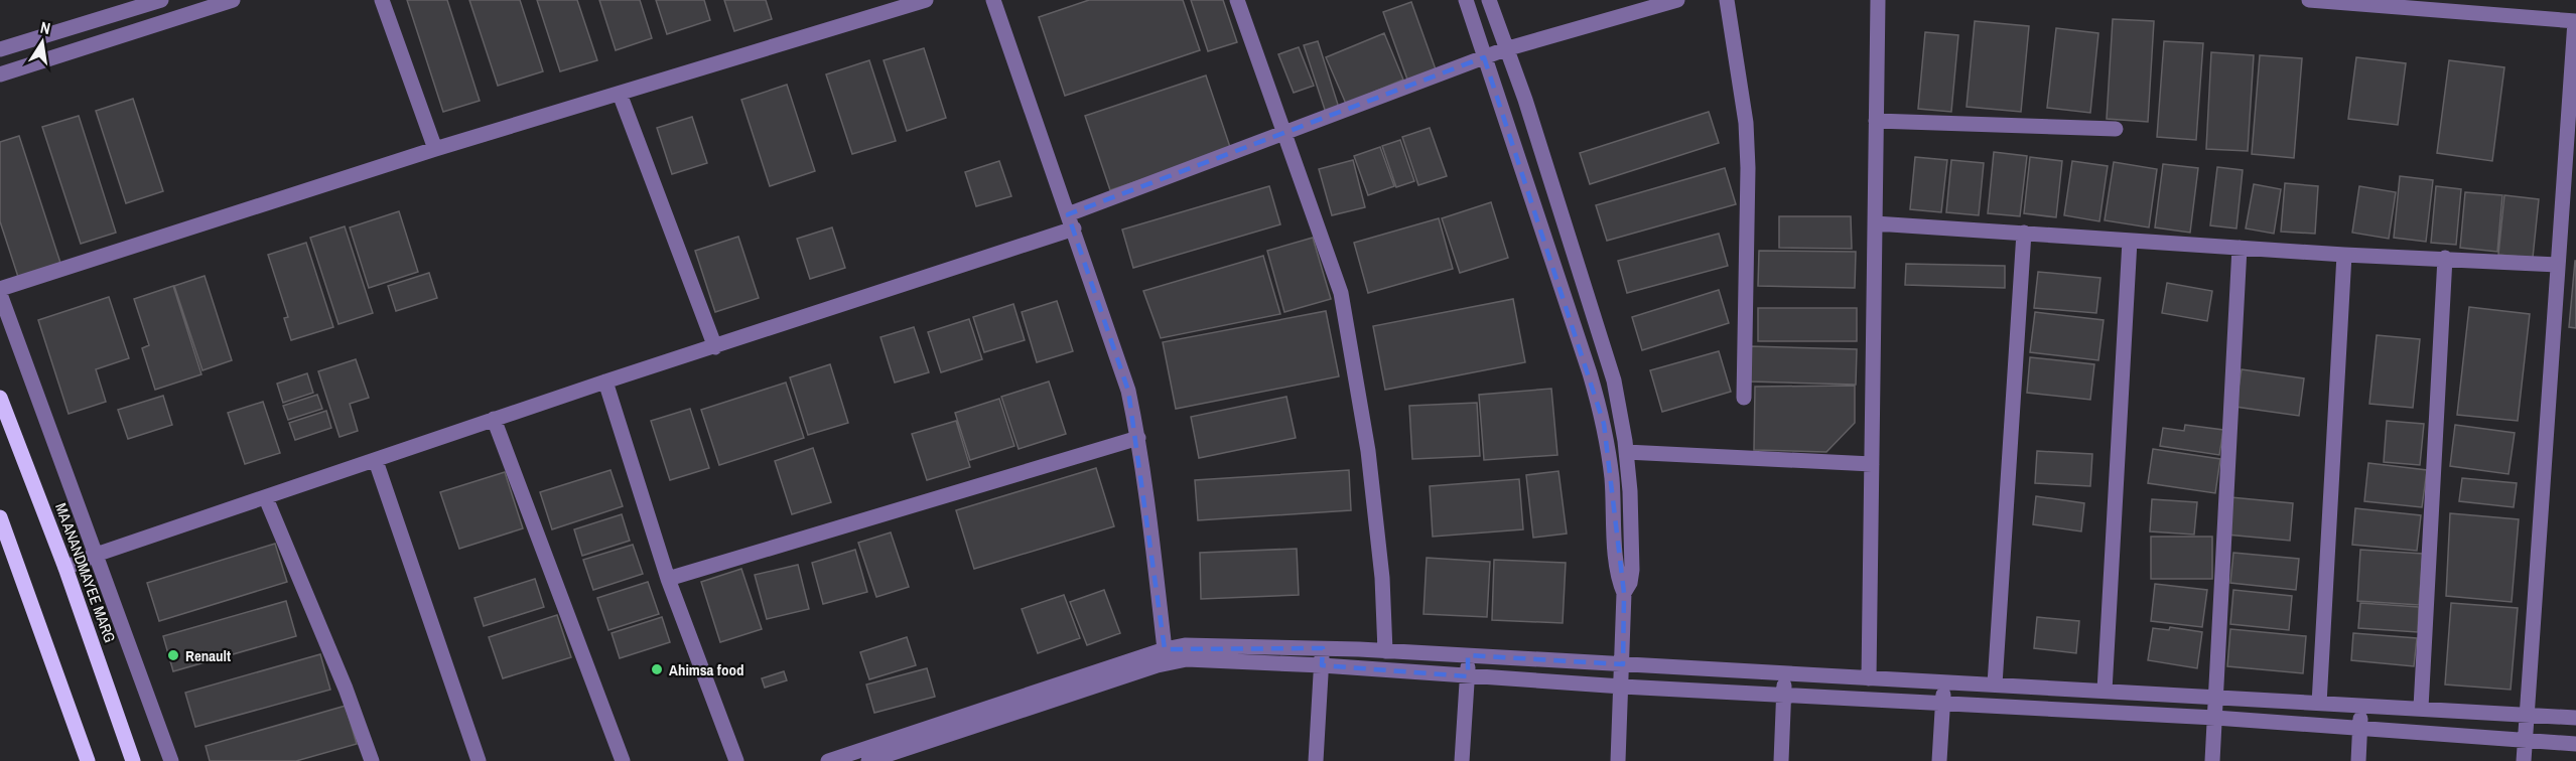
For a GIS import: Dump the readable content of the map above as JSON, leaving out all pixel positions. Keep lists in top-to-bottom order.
{
  "streets": {
    "main road": ["MA ANANDMAYEE MARG"]
  },
  "places": ["Renault", "Ahimsa food"],
  "north": "top"
}
